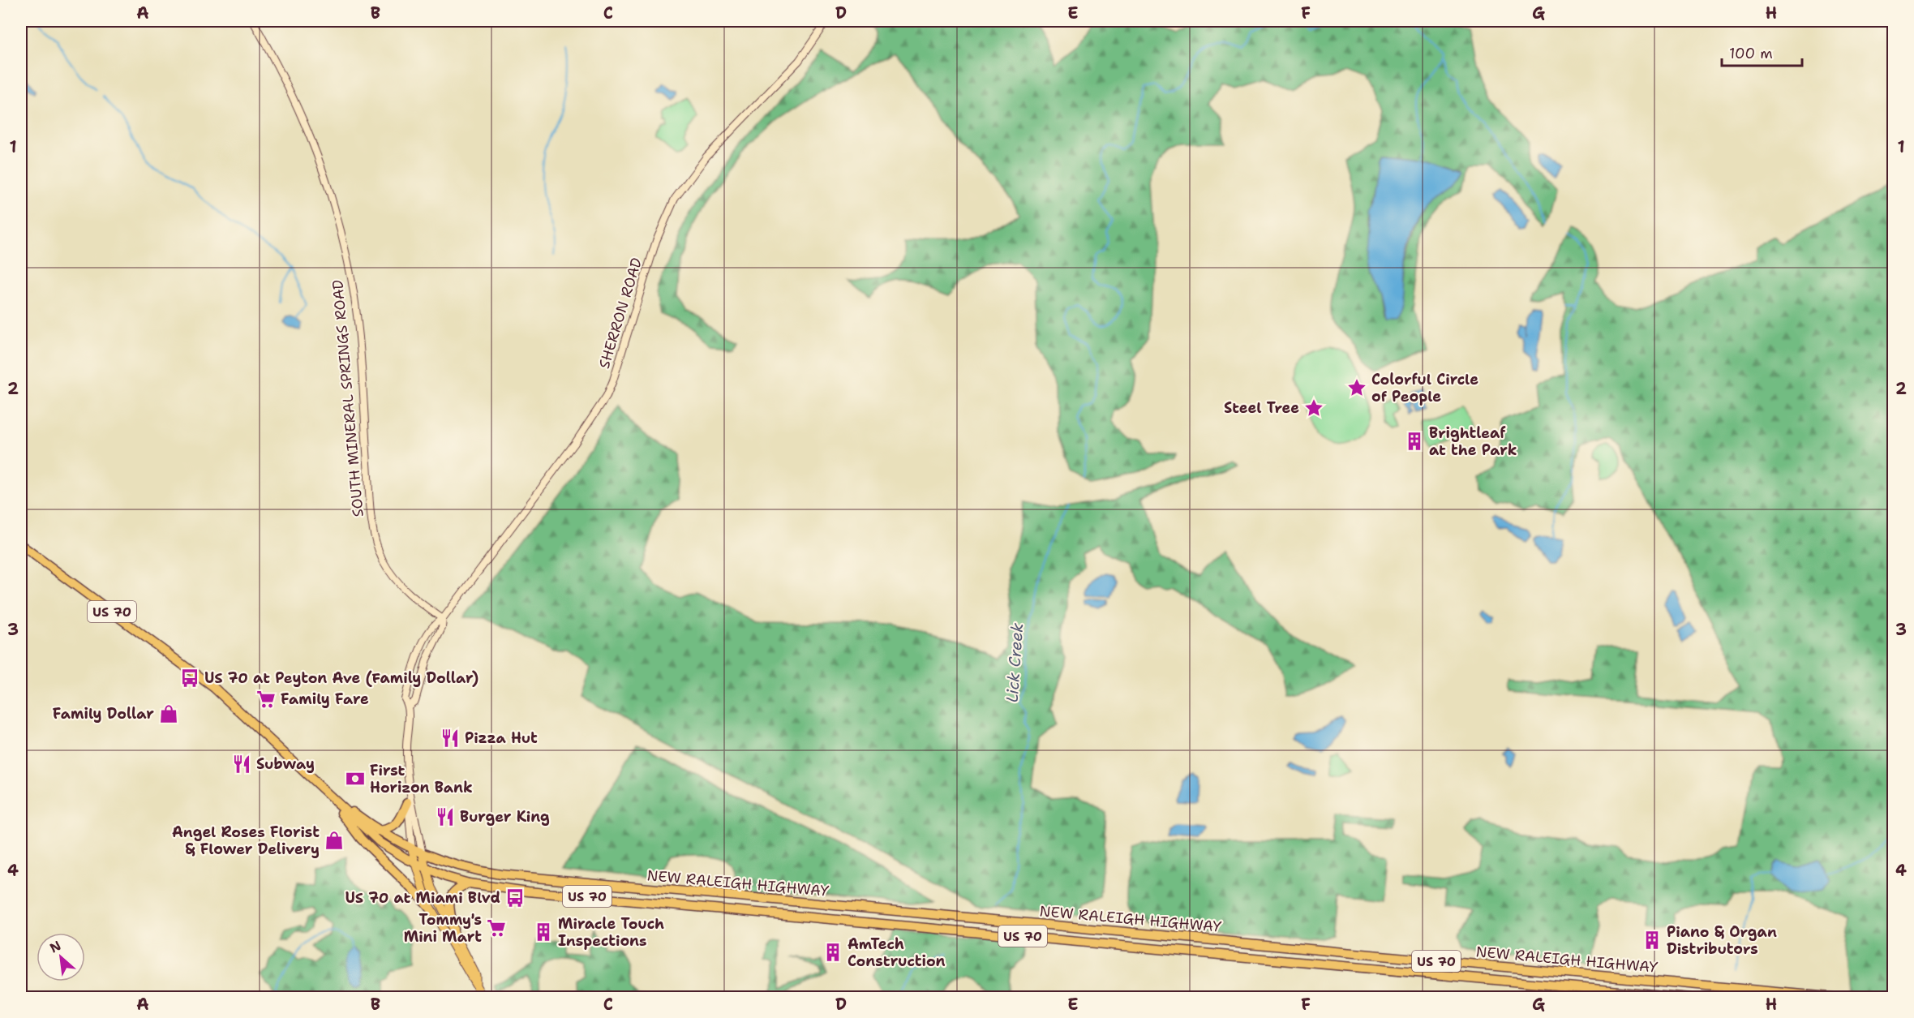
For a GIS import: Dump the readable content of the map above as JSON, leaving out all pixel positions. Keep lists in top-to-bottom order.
{
  "streets": {
    "highway": ["US 70", "NEW RALEIGH HIGHWAY"],
    "main road": ["SHERRON ROAD", "SOUTH MINERAL SPRINGS ROAD"]
  },
  "crossings": [
    ["SHERRON ROAD", "SOUTH MINERAL SPRINGS ROAD"],
    ["SHERRON ROAD", "US 70"],
    ["SHERRON ROAD", "NEW RALEIGH HIGHWAY"],
    ["US 70", "NEW RALEIGH HIGHWAY"]
  ],
  "water": ["Lick Creek"],
  "places": {
    "place": ["Colorful Circle of People", "Steel Tree"],
    "building": [
      "Brightleaf at the Park",
      "Miracle Touch Inspections",
      "Piano & Organ Distributors",
      "AmTech Construction"
    ],
    "bus stop": ["US 70 at Peyton Ave (Family Dollar)", "US 70 at Miami Blvd"],
    "supermarket": ["Family Fare", "Tommy's Mini Mart"],
    "shop": ["Family Dollar", "Angel Roses Florist & Flower Delivery"],
    "restaurant": ["Pizza Hut", "Subway", "Burger King"],
    "bank": ["First Horizon Bank"]
  },
  "scale_bar": "100 m",
  "north": "top left",
  "grid": {
    "columns": [
      "A",
      "B",
      "C",
      "D",
      "E",
      "F",
      "G",
      "H"
    ],
    "rows": [
      "1",
      "2",
      "3",
      "4"
    ]
  }
}
